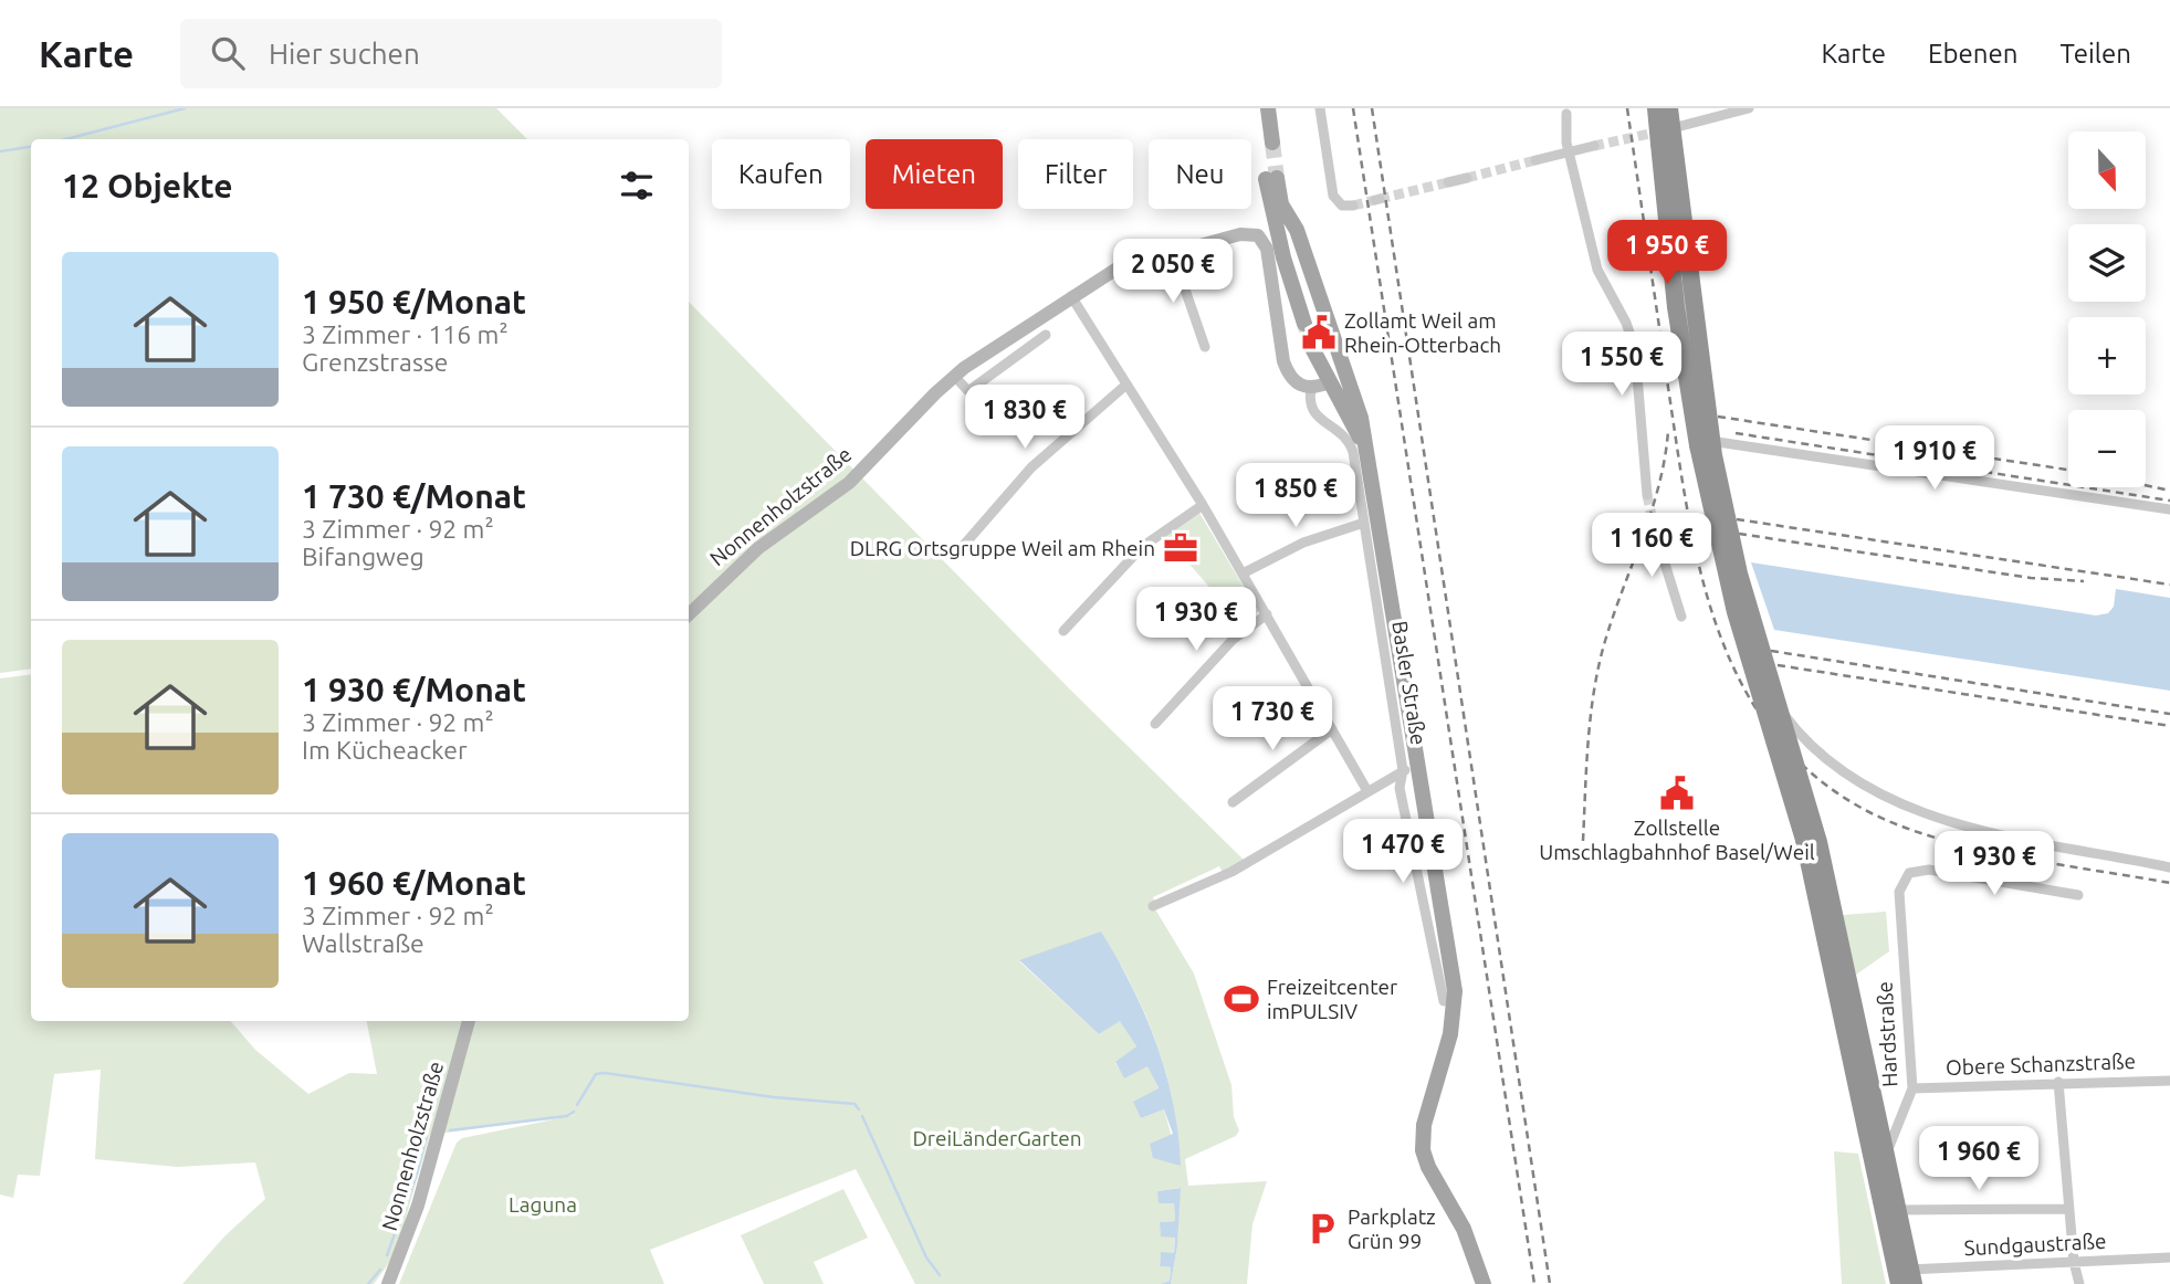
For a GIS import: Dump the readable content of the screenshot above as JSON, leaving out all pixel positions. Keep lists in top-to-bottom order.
{
  "streets": {
    "street": [
      "Nonnenholzstraße",
      "Basler Straße",
      "Hardstraße",
      "Obere Schanzstraße",
      "Sundgaustraße"
    ]
  },
  "crossings": [
    ["Nonnenholzstraße", "Basler Straße"],
    ["Hardstraße", "Obere Schanzstraße"],
    ["Hardstraße", "Sundgaustraße"]
  ],
  "parks": ["DreiLänderGarten", "Laguna"],
  "places": {
    "public building": ["Zollamt Weil am Rhein-Otterbach", "Zollstelle Umschlagbahnhof Basel/Weil"],
    "office": ["DLRG Ortsgruppe Weil am Rhein"],
    "sports": ["Freizeitcenter imPULSIV"],
    "parking": ["Parkplatz Grün 99"]
  },
  "north": "bottom",
  "page": {
    "header": "Karte",
    "search": "Hier suchen",
    "nav": ["Karte", "Ebenen", "Teilen"],
    "map_buttons": ["+", "−"],
    "chip": [
      "Kaufen",
      "Mieten",
      "Filter",
      "Neu"
    ],
    "heading": "12 Objekte",
    "price": [
      "1 950 €",
      "2 050 €",
      "1 550 €",
      "1 830 €",
      "1 910 €",
      "1 850 €",
      "1 160 €",
      "1 930 €",
      "1 730 €",
      "1 470 €",
      "1 930 €",
      "1 960 €"
    ],
    "list": [
      {
        "name": "1 950 €/Monat",
        "note": "3 Zimmer · 116 m² · Grenzstrasse"
      },
      {
        "name": "1 730 €/Monat",
        "note": "3 Zimmer · 92 m² · Bifangweg"
      },
      {
        "name": "1 930 €/Monat",
        "note": "3 Zimmer · 92 m² · Im Kücheacker"
      },
      {
        "name": "1 960 €/Monat",
        "note": "3 Zimmer · 92 m² · Wallstraße"
      }
    ]
  }
}
